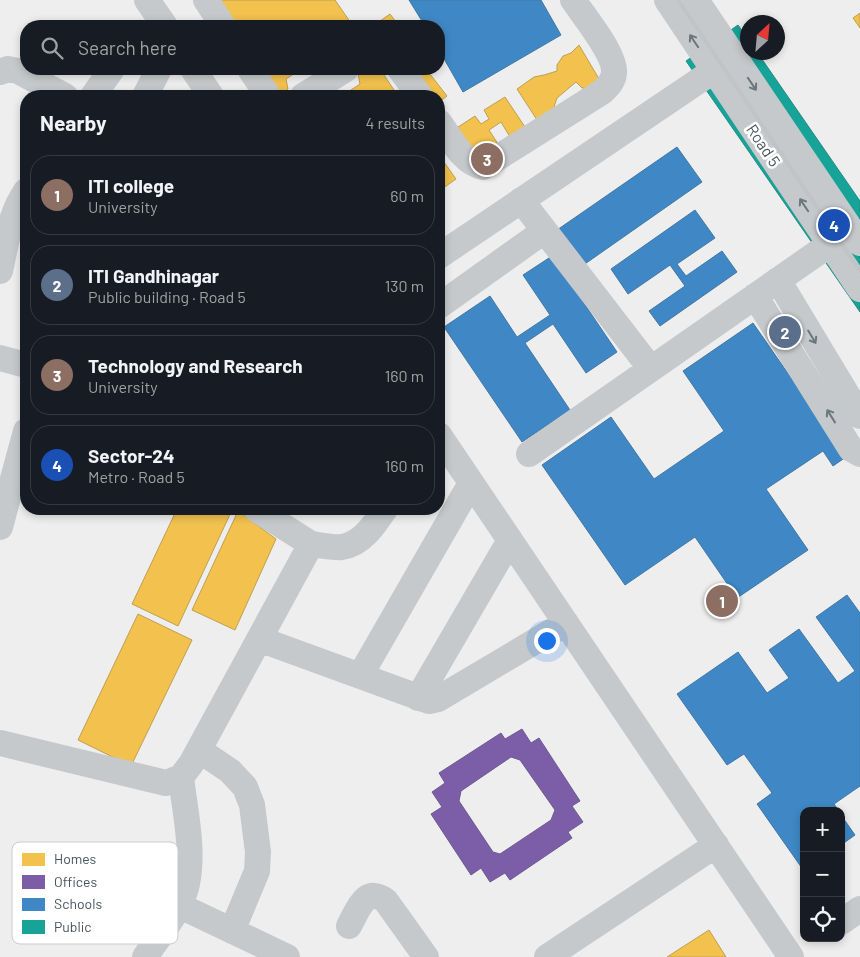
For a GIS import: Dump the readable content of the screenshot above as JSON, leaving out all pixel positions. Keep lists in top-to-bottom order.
{
  "streets": {
    "street": ["Road 5"]
  },
  "legend": [
    "Homes",
    "Offices",
    "Schools",
    "Public"
  ],
  "north": "top right",
  "page": {
    "search": "Search here",
    "heading": ["Nearby", "4 results"],
    "pins": [
      "3",
      "4",
      "2",
      "1"
    ],
    "list": [
      {
        "mark": "1",
        "name": "ITI college",
        "note": "University",
        "value": "60 m"
      },
      {
        "mark": "2",
        "name": "ITI Gandhinagar",
        "note": "Public building · Road 5",
        "value": "130 m"
      },
      {
        "mark": "3",
        "name": "Technology and Research",
        "note": "University",
        "value": "160 m"
      },
      {
        "mark": "4",
        "name": "Sector-24",
        "note": "Metro · Road 5",
        "value": "160 m"
      }
    ],
    "map_buttons": ["+", "−"]
  }
}
